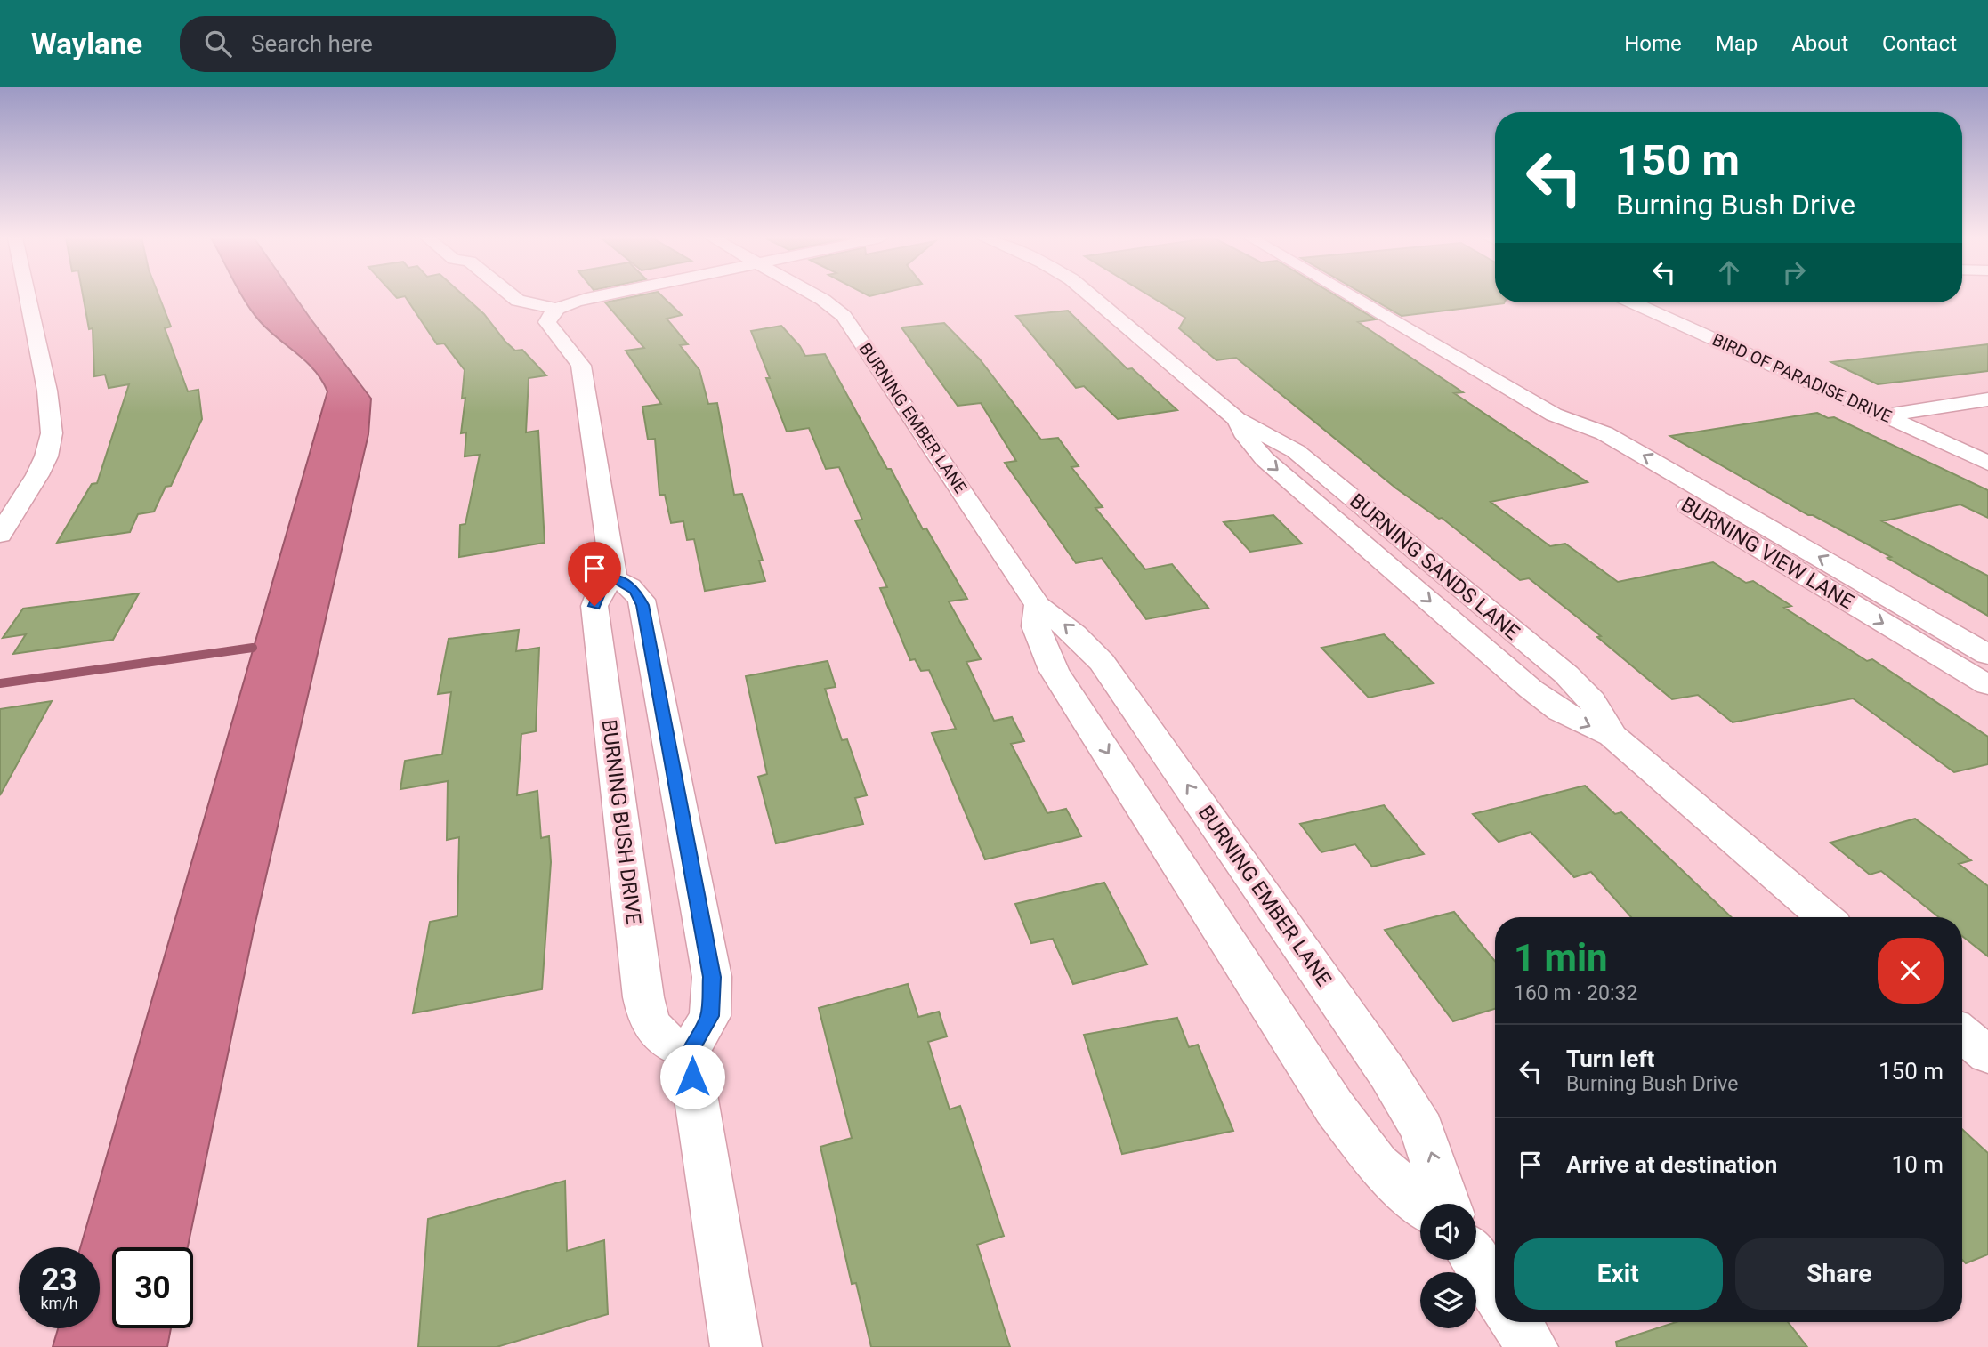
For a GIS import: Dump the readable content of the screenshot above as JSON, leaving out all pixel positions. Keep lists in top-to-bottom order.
{
  "streets": {
    "street": [
      "BIRD OF PARADISE DRIVE",
      "BURNING EMBER LANE",
      "BURNING VIEW LANE",
      "BURNING SANDS LANE",
      "BURNING BUSH DRIVE"
    ]
  },
  "page": {
    "header": "Waylane",
    "search": "Search here",
    "nav": [
      "Home",
      "Map",
      "About",
      "Contact"
    ],
    "turn": ["150 m", "Burning Bush Drive"],
    "heading": ["1 min", "160 m · 20:32"],
    "list": [
      {
        "name": "Turn left",
        "note": "Burning Bush Drive",
        "value": "150 m"
      },
      {
        "name": "Arrive at destination",
        "value": "10 m"
      }
    ],
    "buttons": ["Exit", "Share"],
    "speed": "23 km/h",
    "limit": "30"
  }
}
